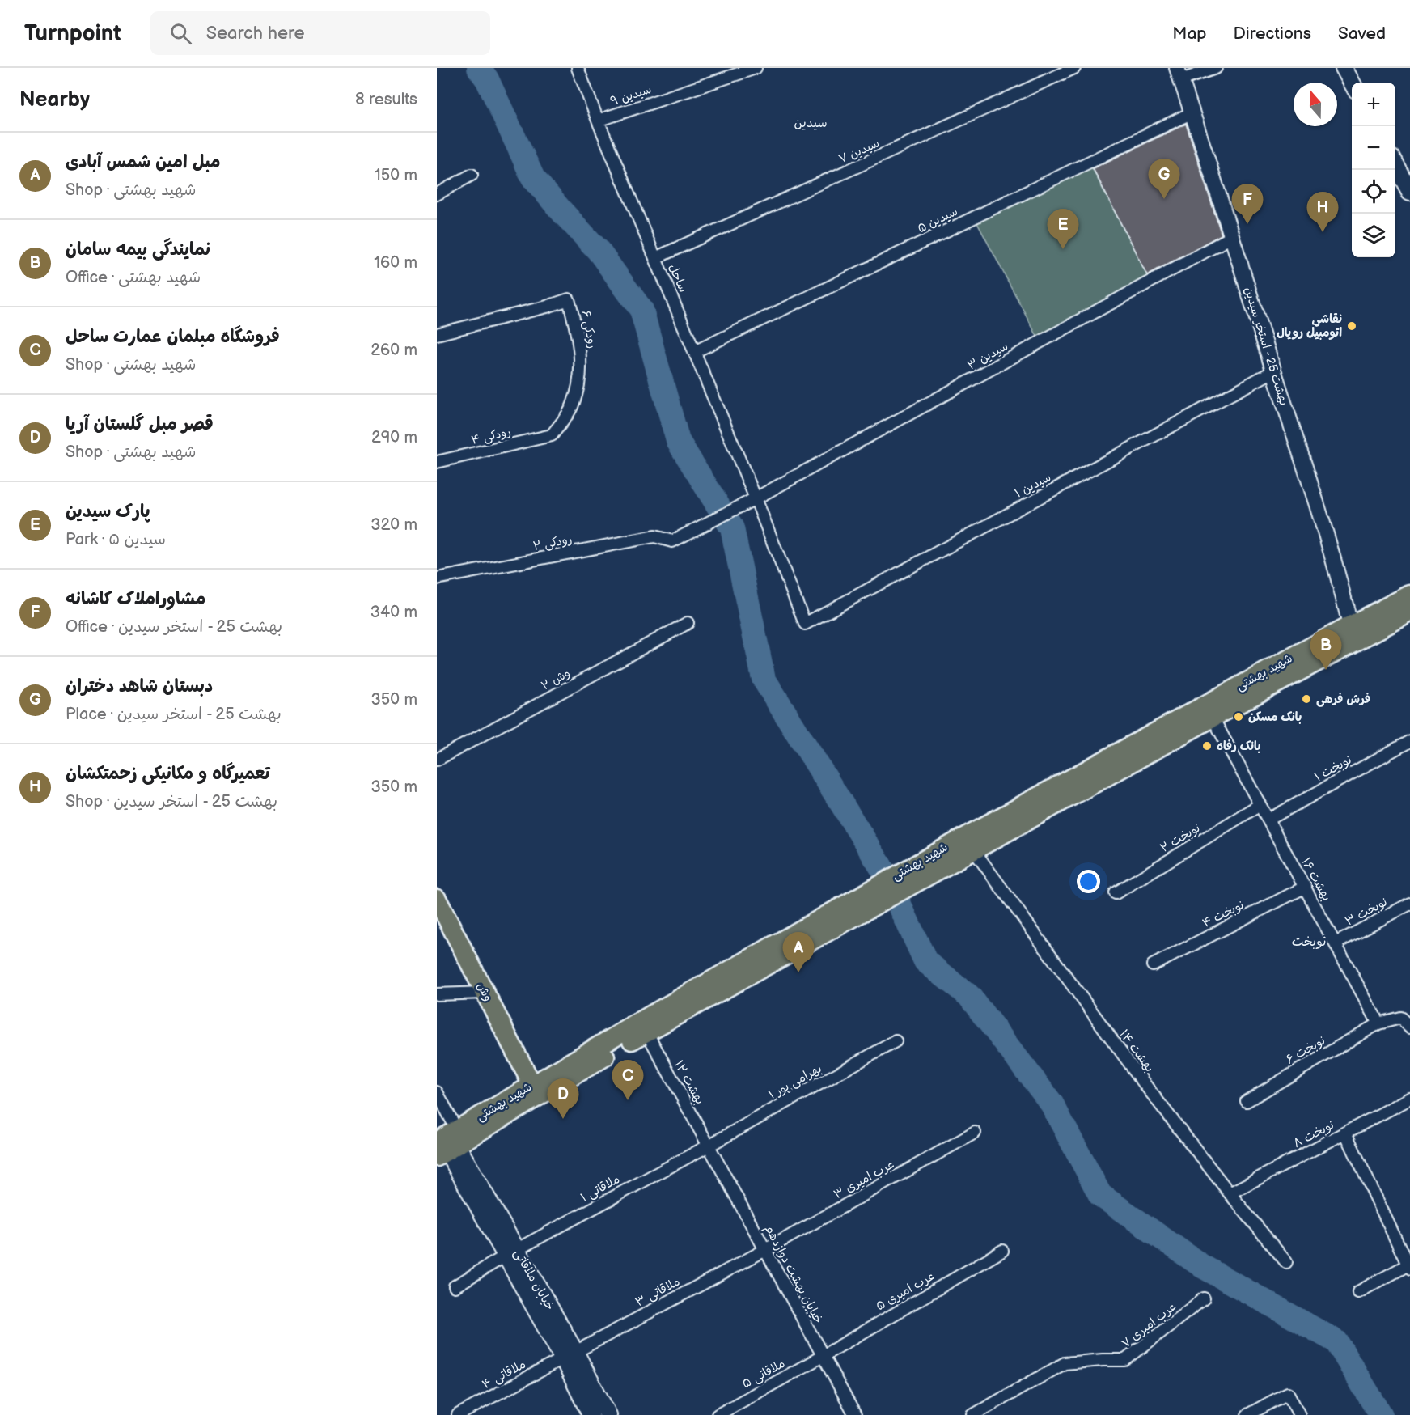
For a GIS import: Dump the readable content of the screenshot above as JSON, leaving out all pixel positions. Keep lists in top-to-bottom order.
{
  "streets": {
    "main road": ["شهید بهشتی", "وش", "خیابان ملاقاتی"],
    "street": [
      "۹ سیدین",
      "سیدین ۷",
      "سیدین ۵",
      "ساحل",
      "رودکی ۶",
      "بهشت 25 - استخر سیدین",
      "سیدین ۳",
      "رودکی ۴",
      "سیدین ۱",
      "رودکی ۲",
      "وش ۲",
      "۱ نوبخت",
      "۲ نوبخت",
      "۱۶ بهشت",
      "۳ نوبخت",
      "۴ نوبخت",
      "نوبخت ۶",
      "بهشت ۱۴",
      "۱ بهرامی پور",
      "۱۲ بهشت",
      "۸ نوبخت",
      "۳ عرب امیری",
      "ملاقاتی ۱",
      "خیابان بهشت دوازدهم",
      "۵ عرب امیری",
      "ملاقاتی ۳",
      "۷ عرب امیری",
      "ملاقاتی ۵",
      "ملاقاتی ۴"
    ]
  },
  "crossings": [
    ["۹ سیدین", "ساحل"],
    ["سیدین ۷", "ساحل"],
    ["سیدین ۵", "ساحل"],
    ["سیدین ۵", "بهشت 25 - استخر سیدین"],
    ["ساحل", "سیدین ۳"],
    ["ساحل", "سیدین ۱"],
    ["رودکی ۶", "رودکی ۴"],
    ["بهشت 25 - استخر سیدین", "سیدین ۳"],
    ["بهشت 25 - استخر سیدین", "سیدین ۱"],
    ["بهشت 25 - استخر سیدین", "شهید بهشتی"],
    ["سیدین ۳", "رودکی ۲"],
    ["شهید بهشتی", "۱۶ بهشت"],
    ["شهید بهشتی", "وش"],
    ["شهید بهشتی", "بهشت ۱۴"],
    ["شهید بهشتی", "۱۲ بهشت"],
    ["شهید بهشتی", "خیابان ملاقاتی"],
    ["۱ نوبخت", "۱۶ بهشت"],
    ["۲ نوبخت", "۱۶ بهشت"],
    ["۱۶ بهشت", "۳ نوبخت"],
    ["۱۶ بهشت", "۴ نوبخت"],
    ["۱۶ بهشت", "نوبخت ۶"],
    ["بهشت ۱۴", "۸ نوبخت"],
    ["۱ بهرامی پور", "۱۲ بهشت"],
    ["۱ بهرامی پور", "ملاقاتی ۱"],
    ["۱ بهرامی پور", "خیابان بهشت دوازدهم"],
    ["۱۲ بهشت", "ملاقاتی ۱"],
    ["۱۲ بهشت", "خیابان بهشت دوازدهم"],
    ["۳ عرب امیری", "خیابان بهشت دوازدهم"],
    ["۳ عرب امیری", "ملاقاتی ۳"],
    ["ملاقاتی ۱", "خیابان بهشت دوازدهم"],
    ["ملاقاتی ۱", "خیابان ملاقاتی"],
    ["خیابان بهشت دوازدهم", "۵ عرب امیری"],
    ["خیابان بهشت دوازدهم", "ملاقاتی ۳"],
    ["خیابان بهشت دوازدهم", "ملاقاتی ۵"],
    ["خیابان ملاقاتی", "ملاقاتی ۳"],
    ["خیابان ملاقاتی", "ملاقاتی ۴"],
    ["۵ عرب امیری", "ملاقاتی ۵"],
    ["ملاقاتی ۳", "ملاقاتی ۴"]
  ],
  "districts": ["سیدین", "نوبخت"],
  "places": [
    "نقاشی اتومبیل رویال",
    "فرش فرهی",
    "بانک مسکن",
    "بانک رفاه"
  ],
  "north": "top",
  "page": {
    "header": "Turnpoint",
    "search": "Search here",
    "nav": ["Map", "Directions", "Saved"],
    "heading": ["Nearby", "8 results"],
    "map_buttons": ["+", "−"],
    "list": [
      {
        "mark": "A",
        "name": "مبل امین شمس آبادی",
        "note": "Shop · شهید بهشتی",
        "value": "150 m"
      },
      {
        "mark": "B",
        "name": "نمایندگی بیمه سامان",
        "note": "Office · شهید بهشتی",
        "value": "160 m"
      },
      {
        "mark": "C",
        "name": "فروشگاه مبلمان عمارت ساحل",
        "note": "Shop · شهید بهشتی",
        "value": "260 m"
      },
      {
        "mark": "D",
        "name": "قصر مبل گلستان آریا",
        "note": "Shop · شهید بهشتی",
        "value": "290 m"
      },
      {
        "mark": "E",
        "name": "پارک سیدین",
        "note": "Park · سیدین ۵",
        "value": "320 m"
      },
      {
        "mark": "F",
        "name": "مشاوراملاک کاشانه",
        "note": "Office · بهشت 25 - استخر سیدین",
        "value": "340 m"
      },
      {
        "mark": "G",
        "name": "دبستان شاهد دختران",
        "note": "Place · بهشت 25 - استخر سیدین",
        "value": "350 m"
      },
      {
        "mark": "H",
        "name": "تعمیرگاه و مکانیکی زحمتکشان",
        "note": "Shop · بهشت 25 - استخر سیدین",
        "value": "350 m"
      }
    ],
    "pins": [
      "G",
      "F",
      "H",
      "E",
      "B",
      "A",
      "C",
      "D"
    ]
  }
}
